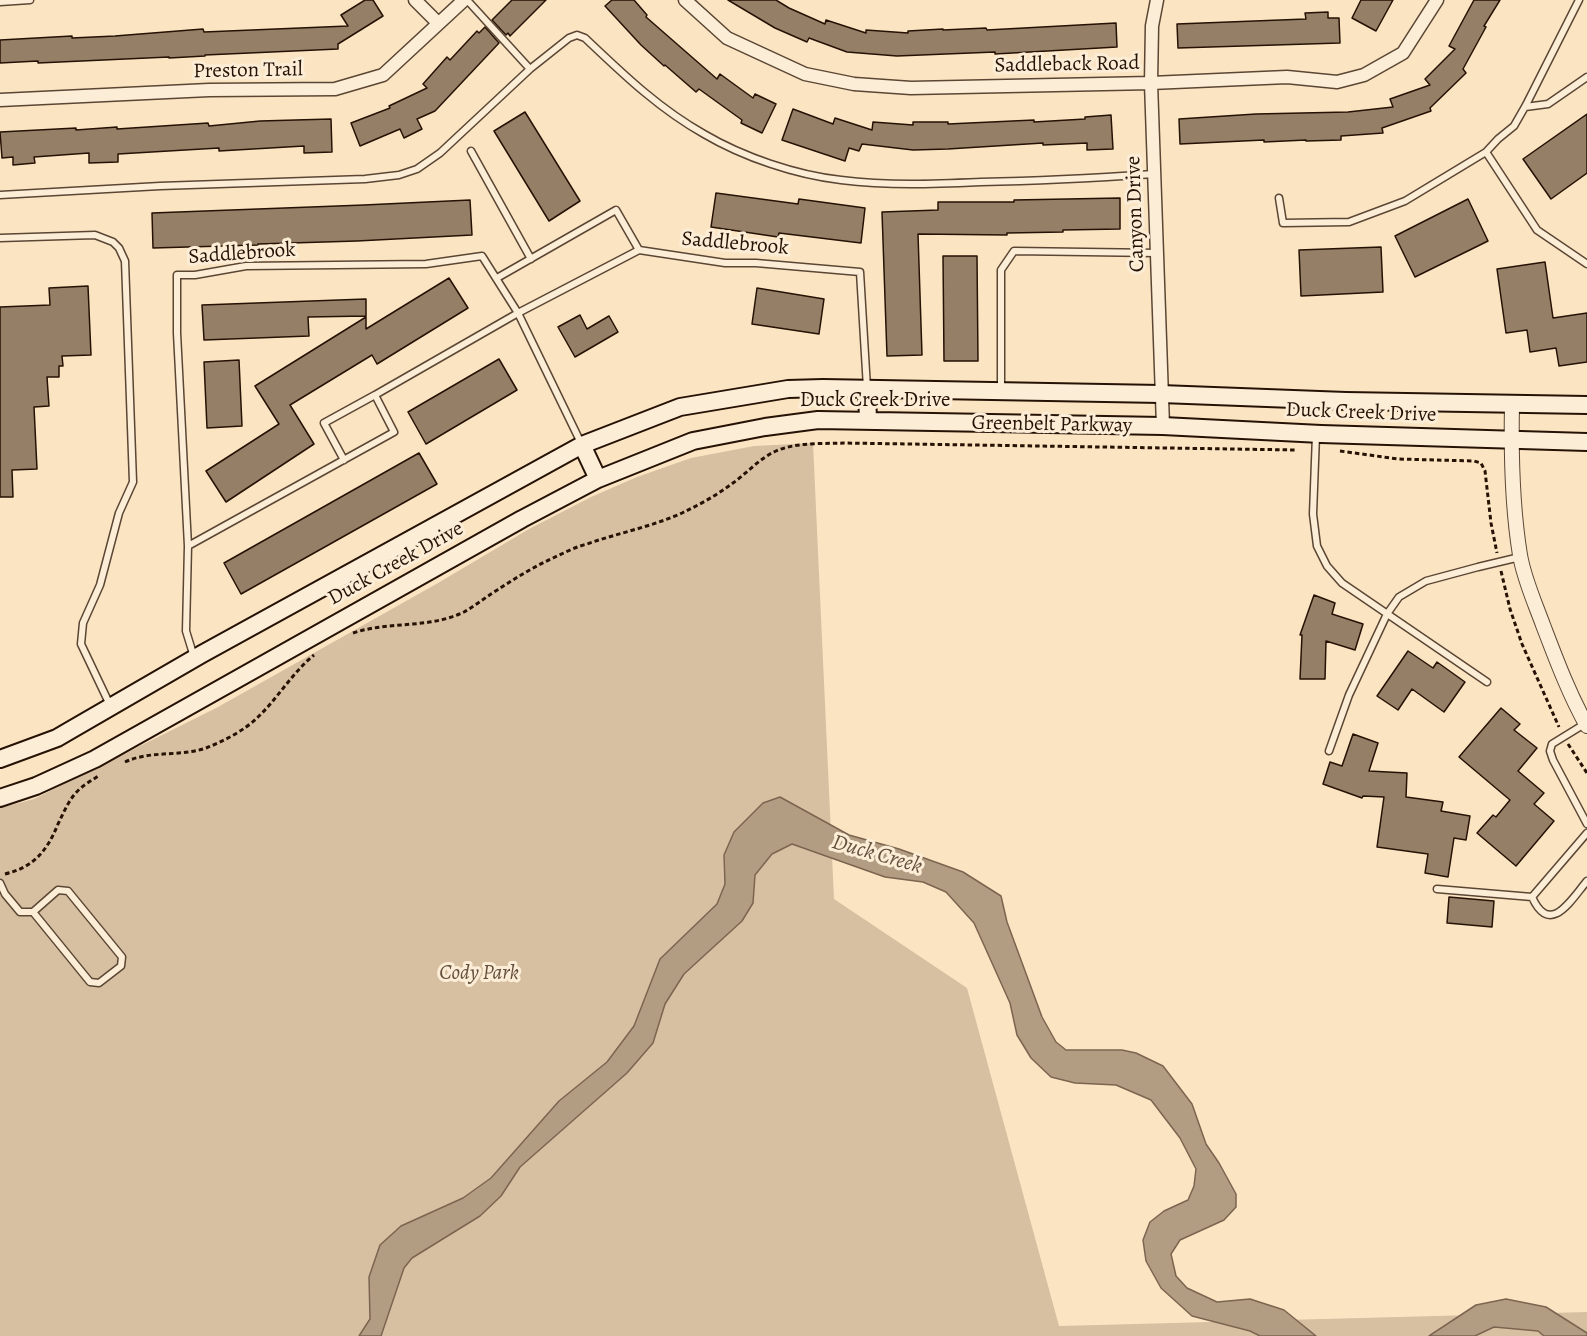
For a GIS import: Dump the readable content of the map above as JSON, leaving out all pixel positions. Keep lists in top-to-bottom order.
{
  "streets": {
    "main road": ["Duck Creek Drive"],
    "street": ["Saddleback Road", "Preston Trail", "Canyon Drive"],
    "lane": ["Saddlebrook"],
    "path": ["Greenbelt Parkway"]
  },
  "crossings": [
    ["Saddleback Road", "Canyon Drive"],
    ["Canyon Drive", "Duck Creek Drive"],
    ["Saddlebrook", "Duck Creek Drive"],
    ["Duck Creek Drive", "Greenbelt Parkway"]
  ],
  "water": ["Duck Creek"],
  "parks": ["Cody Park"]
}
